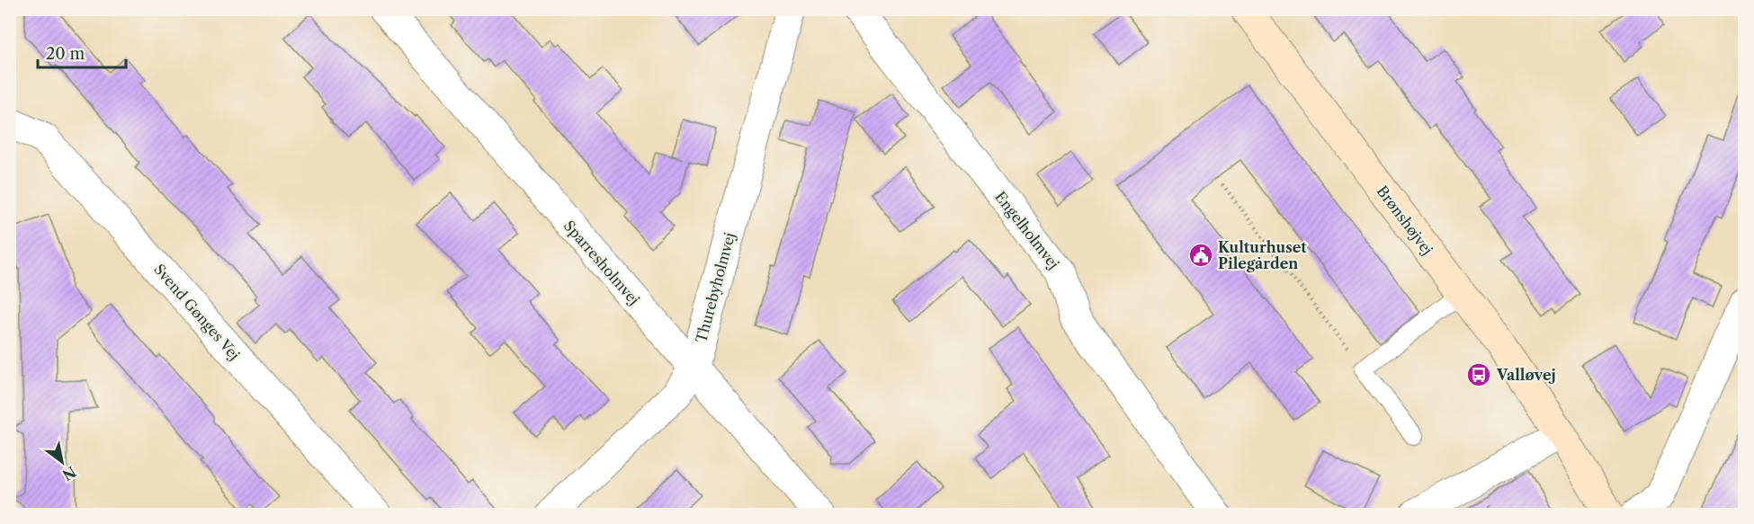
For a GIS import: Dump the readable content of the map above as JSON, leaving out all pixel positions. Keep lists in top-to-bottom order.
{
  "streets": {
    "street": [
      "Brønshøjvej",
      "Engelholmvej",
      "Sparresholmvej",
      "Thurebyholmvej",
      "Svend Gønges Vej"
    ]
  },
  "crossings": [
    ["Sparresholmvej", "Thurebyholmvej"]
  ],
  "places": {
    "public building": ["Kulturhuset Pilegården"],
    "bus stop": ["Valløvej"]
  },
  "scale_bar": "20 m",
  "north": "bottom right"
}
